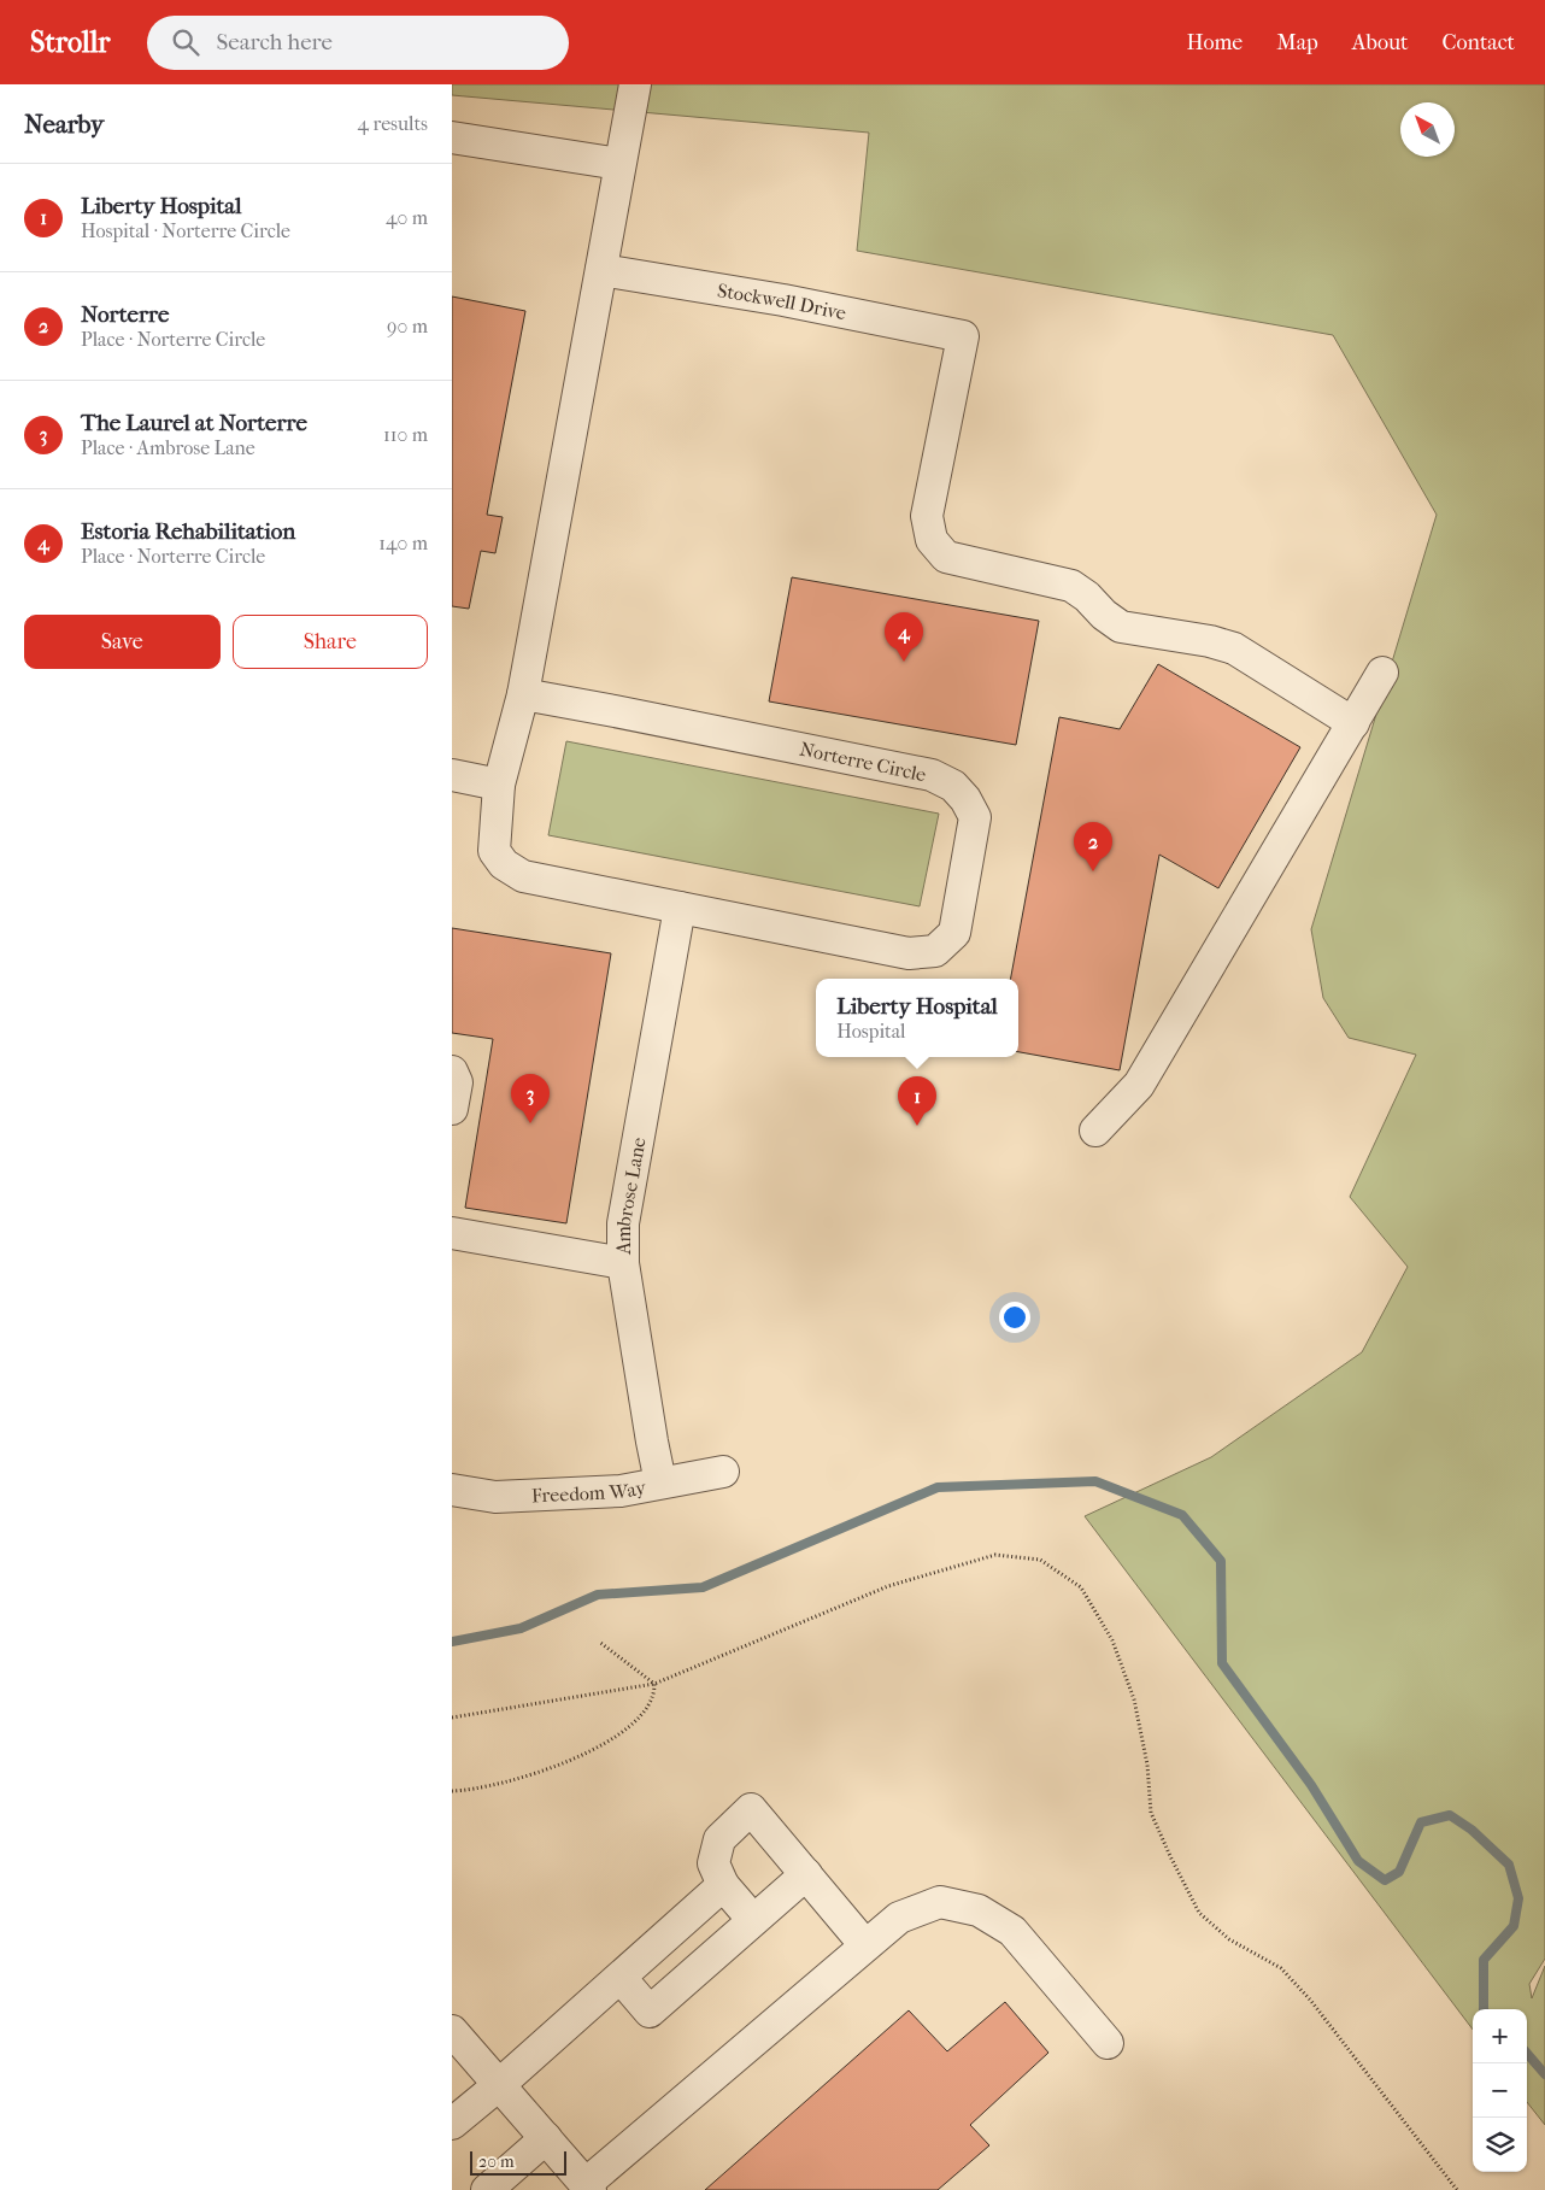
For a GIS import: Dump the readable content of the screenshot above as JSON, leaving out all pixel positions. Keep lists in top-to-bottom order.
{
  "streets": {
    "street": [
      "Stockwell Drive",
      "Norterre Circle",
      "Ambrose Lane",
      "Freedom Way"
    ]
  },
  "crossings": [
    ["Norterre Circle", "Ambrose Lane"],
    ["Ambrose Lane", "Freedom Way"]
  ],
  "scale_bar": "20 m",
  "north": "top left",
  "page": {
    "header": "Strollr",
    "search": "Search here",
    "nav": [
      "Home",
      "Map",
      "About",
      "Contact"
    ],
    "heading": ["Nearby", "4 results"],
    "list": [
      {
        "mark": "1",
        "name": "Liberty Hospital",
        "note": "Hospital · Norterre Circle",
        "value": "40 m"
      },
      {
        "mark": "2",
        "name": "Norterre",
        "note": "Place · Norterre Circle",
        "value": "90 m"
      },
      {
        "mark": "3",
        "name": "The Laurel at Norterre",
        "note": "Place · Ambrose Lane",
        "value": "110 m"
      },
      {
        "mark": "4",
        "name": "Estoria Rehabilitation",
        "note": "Place · Norterre Circle",
        "value": "140 m"
      }
    ],
    "buttons": ["Save", "Share"],
    "pins": [
      "4",
      "2",
      "3",
      "1"
    ],
    "popup": ["Liberty Hospital", "Hospital"],
    "map_buttons": ["+", "−"],
    "scale": "20 m"
  }
}
